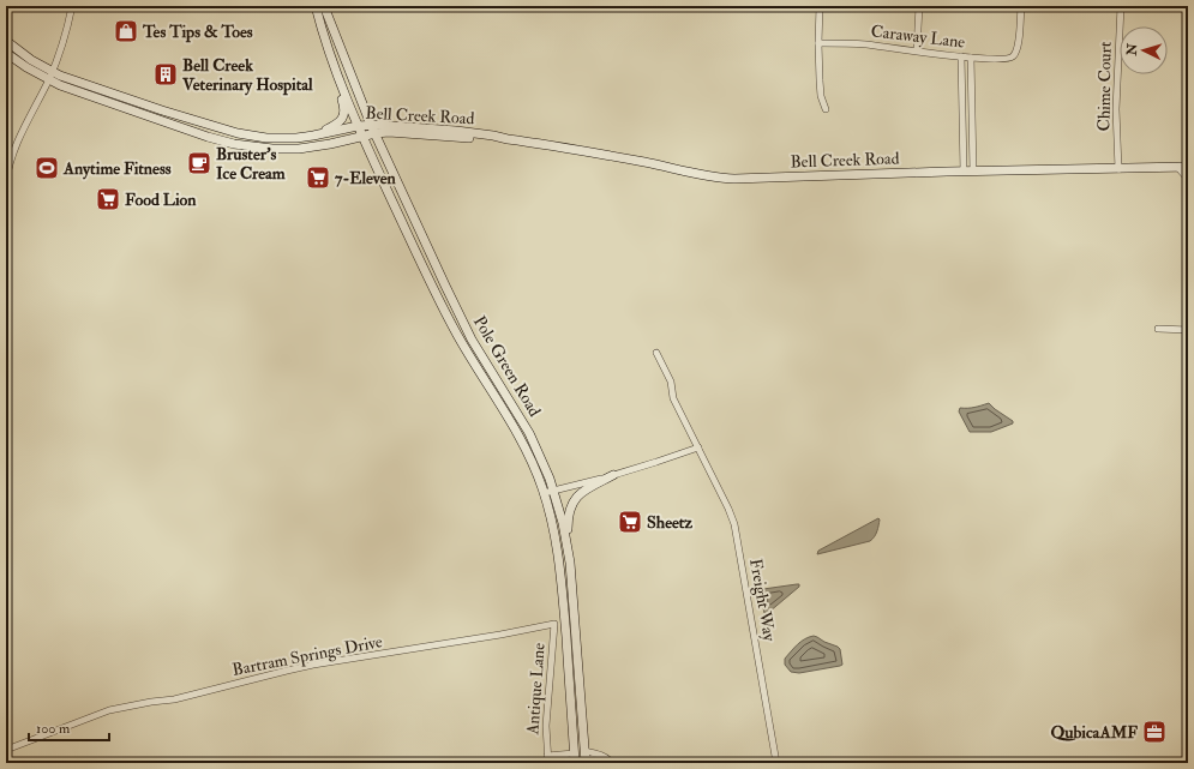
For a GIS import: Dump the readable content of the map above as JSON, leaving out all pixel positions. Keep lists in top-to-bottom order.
{
  "streets": {
    "main road": ["Bell Creek Road", "Pole Green Road"],
    "street": [
      "Caraway Lane",
      "Chime Court",
      "Freight Way",
      "Bartram Springs Drive",
      "Antique Lane"
    ]
  },
  "crossings": [
    ["Chime Court", "Bell Creek Road"],
    ["Bell Creek Road", "Pole Green Road"],
    ["Pole Green Road", "Antique Lane"],
    ["Bartram Springs Drive", "Antique Lane"]
  ],
  "places": {
    "shop": ["Tes Tips & Toes"],
    "building": ["Bell Creek Veterinary Hospital"],
    "cafe": ["Bruster's Ice Cream"],
    "sports": ["Anytime Fitness"],
    "supermarket": ["7-Eleven", "Food Lion", "Sheetz"],
    "office": ["QubicaAMF"]
  },
  "scale_bar": "100 m",
  "north": "left"
}
